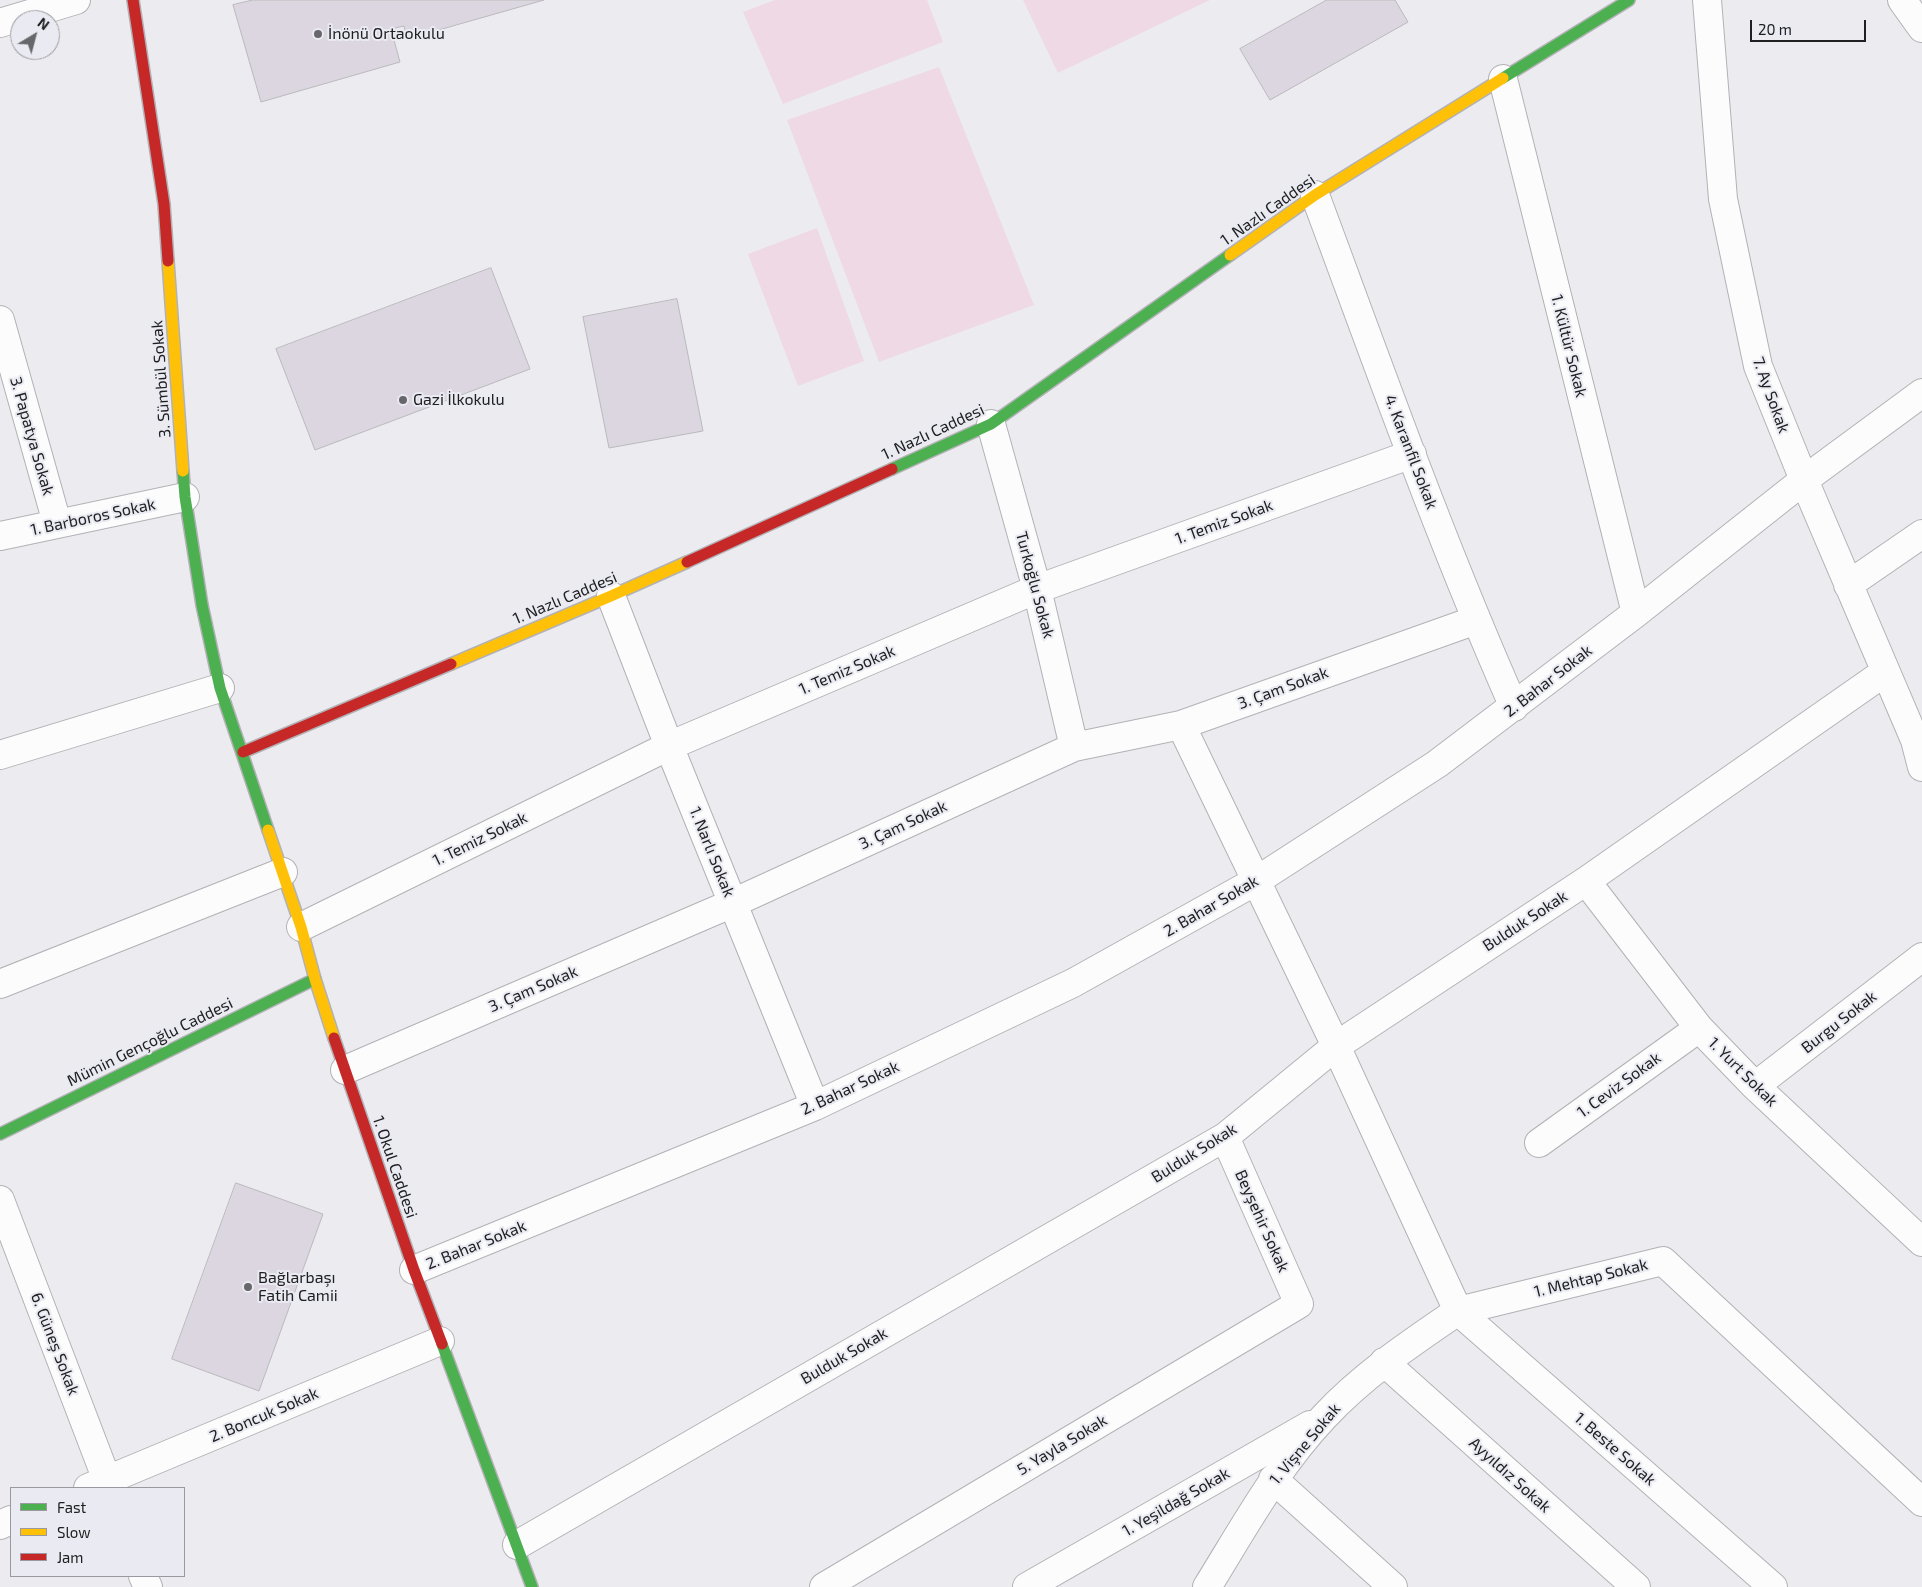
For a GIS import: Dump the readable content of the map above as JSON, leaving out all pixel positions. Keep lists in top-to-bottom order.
{
  "streets": {
    "street": [
      "1. Nazlı Caddesi",
      "1. Kültür Sokak",
      "3. Sümbül Sokak",
      "7. Ay Sokak",
      "3. Papatya Sokak",
      "4. Karanfil Sokak",
      "1. Barboros Sokak",
      "1. Temiz Sokak",
      "Turkoğlu Sokak",
      "2. Bahar Sokak",
      "3. Çam Sokak",
      "1. Narlı Sokak",
      "Bulduk Sokak",
      "Burgu Sokak",
      "Mümin Gençoğlu Caddesi",
      "1. Yurt Sokak",
      "1. Ceviz Sokak",
      "1. Okul Caddesi",
      "Beyşehir Sokak",
      "1. Mehtap Sokak",
      "6. Güneş Sokak",
      "2. Boncuk Sokak",
      "1. Vişne Sokak",
      "5. Yayla Sokak",
      "1. Beste Sokak",
      "Ayyıldız Sokak",
      "1. Yeşildağ Sokak"
    ]
  },
  "crossings": [
    ["1. Nazlı Caddesi", "1. Kültür Sokak"],
    ["1. Nazlı Caddesi", "3. Sümbül Sokak"],
    ["1. Nazlı Caddesi", "4. Karanfil Sokak"],
    ["1. Nazlı Caddesi", "Turkoğlu Sokak"],
    ["1. Nazlı Caddesi", "1. Narlı Sokak"],
    ["1. Nazlı Caddesi", "1. Okul Caddesi"],
    ["1. Kültür Sokak", "2. Bahar Sokak"],
    ["3. Sümbül Sokak", "1. Barboros Sokak"],
    ["3. Sümbül Sokak", "1. Okul Caddesi"],
    ["7. Ay Sokak", "2. Bahar Sokak"],
    ["7. Ay Sokak", "Bulduk Sokak"],
    ["3. Papatya Sokak", "1. Barboros Sokak"],
    ["4. Karanfil Sokak", "1. Temiz Sokak"],
    ["4. Karanfil Sokak", "2. Bahar Sokak"],
    ["4. Karanfil Sokak", "3. Çam Sokak"],
    ["1. Temiz Sokak", "Turkoğlu Sokak"],
    ["1. Temiz Sokak", "1. Narlı Sokak"],
    ["1. Temiz Sokak", "1. Okul Caddesi"],
    ["Turkoğlu Sokak", "3. Çam Sokak"],
    ["2. Bahar Sokak", "1. Narlı Sokak"],
    ["2. Bahar Sokak", "1. Okul Caddesi"],
    ["3. Çam Sokak", "1. Narlı Sokak"],
    ["3. Çam Sokak", "1. Okul Caddesi"],
    ["Bulduk Sokak", "1. Yurt Sokak"],
    ["Bulduk Sokak", "1. Okul Caddesi"],
    ["Bulduk Sokak", "Beyşehir Sokak"],
    ["Burgu Sokak", "1. Yurt Sokak"],
    ["Mümin Gençoğlu Caddesi", "1. Okul Caddesi"],
    ["1. Yurt Sokak", "1. Ceviz Sokak"],
    ["1. Okul Caddesi", "2. Boncuk Sokak"],
    ["Beyşehir Sokak", "5. Yayla Sokak"],
    ["1. Mehtap Sokak", "1. Vişne Sokak"],
    ["1. Mehtap Sokak", "1. Beste Sokak"],
    ["6. Güneş Sokak", "2. Boncuk Sokak"],
    ["1. Vişne Sokak", "1. Beste Sokak"],
    ["1. Vişne Sokak", "Ayyıldız Sokak"],
    ["1. Vişne Sokak", "1. Yeşildağ Sokak"]
  ],
  "places": ["İnönü Ortaokulu", "Gazi İlkokulu", "Bağlarbaşı Fatih Camii"],
  "legend": ["Fast", "Slow", "Jam"],
  "scale_bar": "20 m",
  "north": "top right"
}
